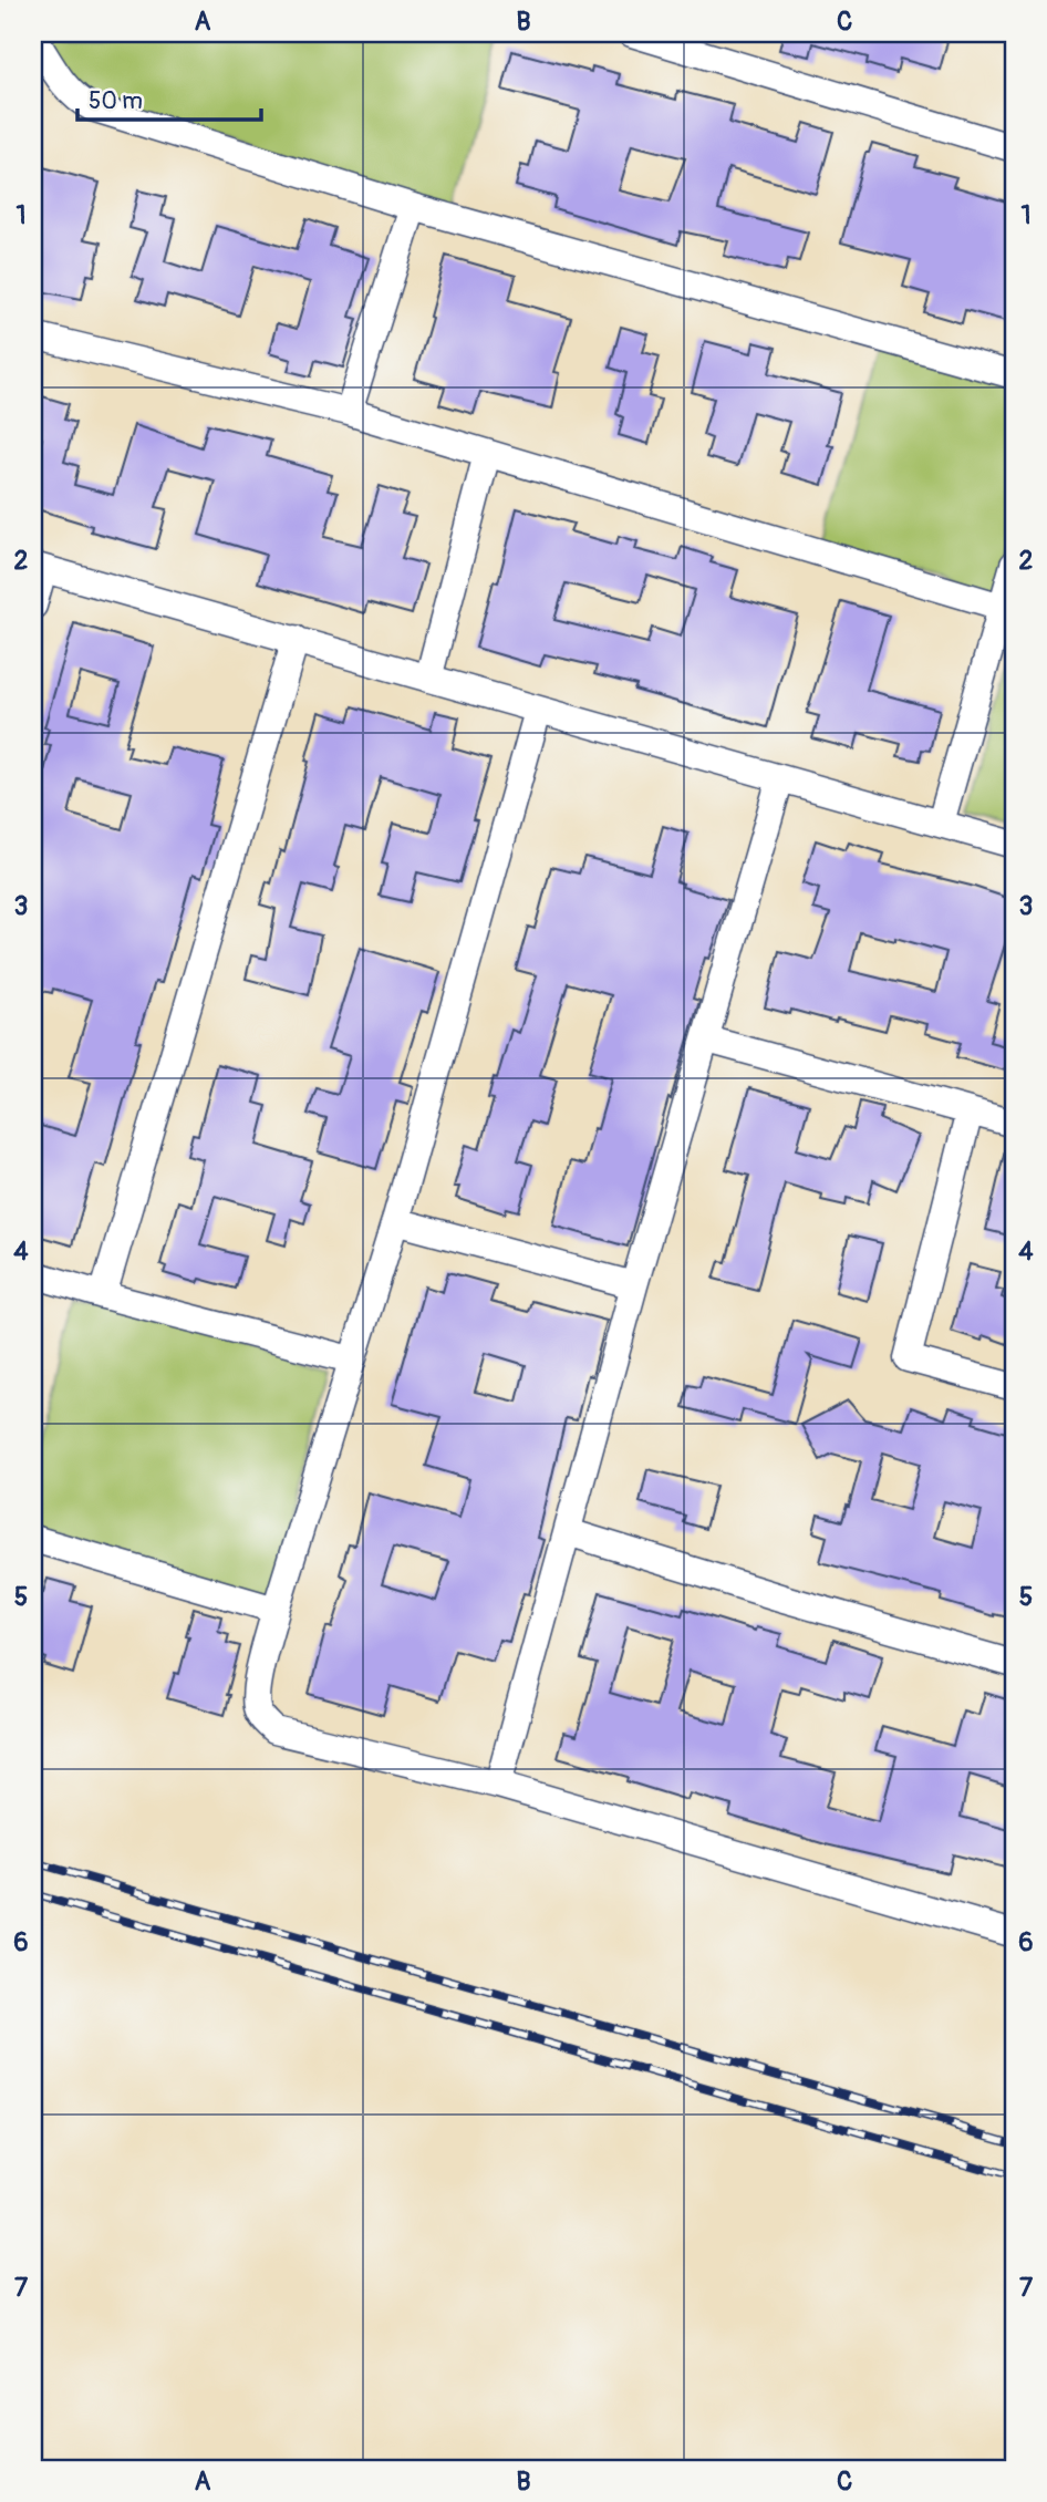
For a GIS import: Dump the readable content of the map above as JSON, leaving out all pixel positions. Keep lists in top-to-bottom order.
{
  "scale_bar": "50 m",
  "grid": {
    "columns": ["A", "B", "C"],
    "rows": [
      "1",
      "2",
      "3",
      "4",
      "5",
      "6",
      "7"
    ]
  }
}
